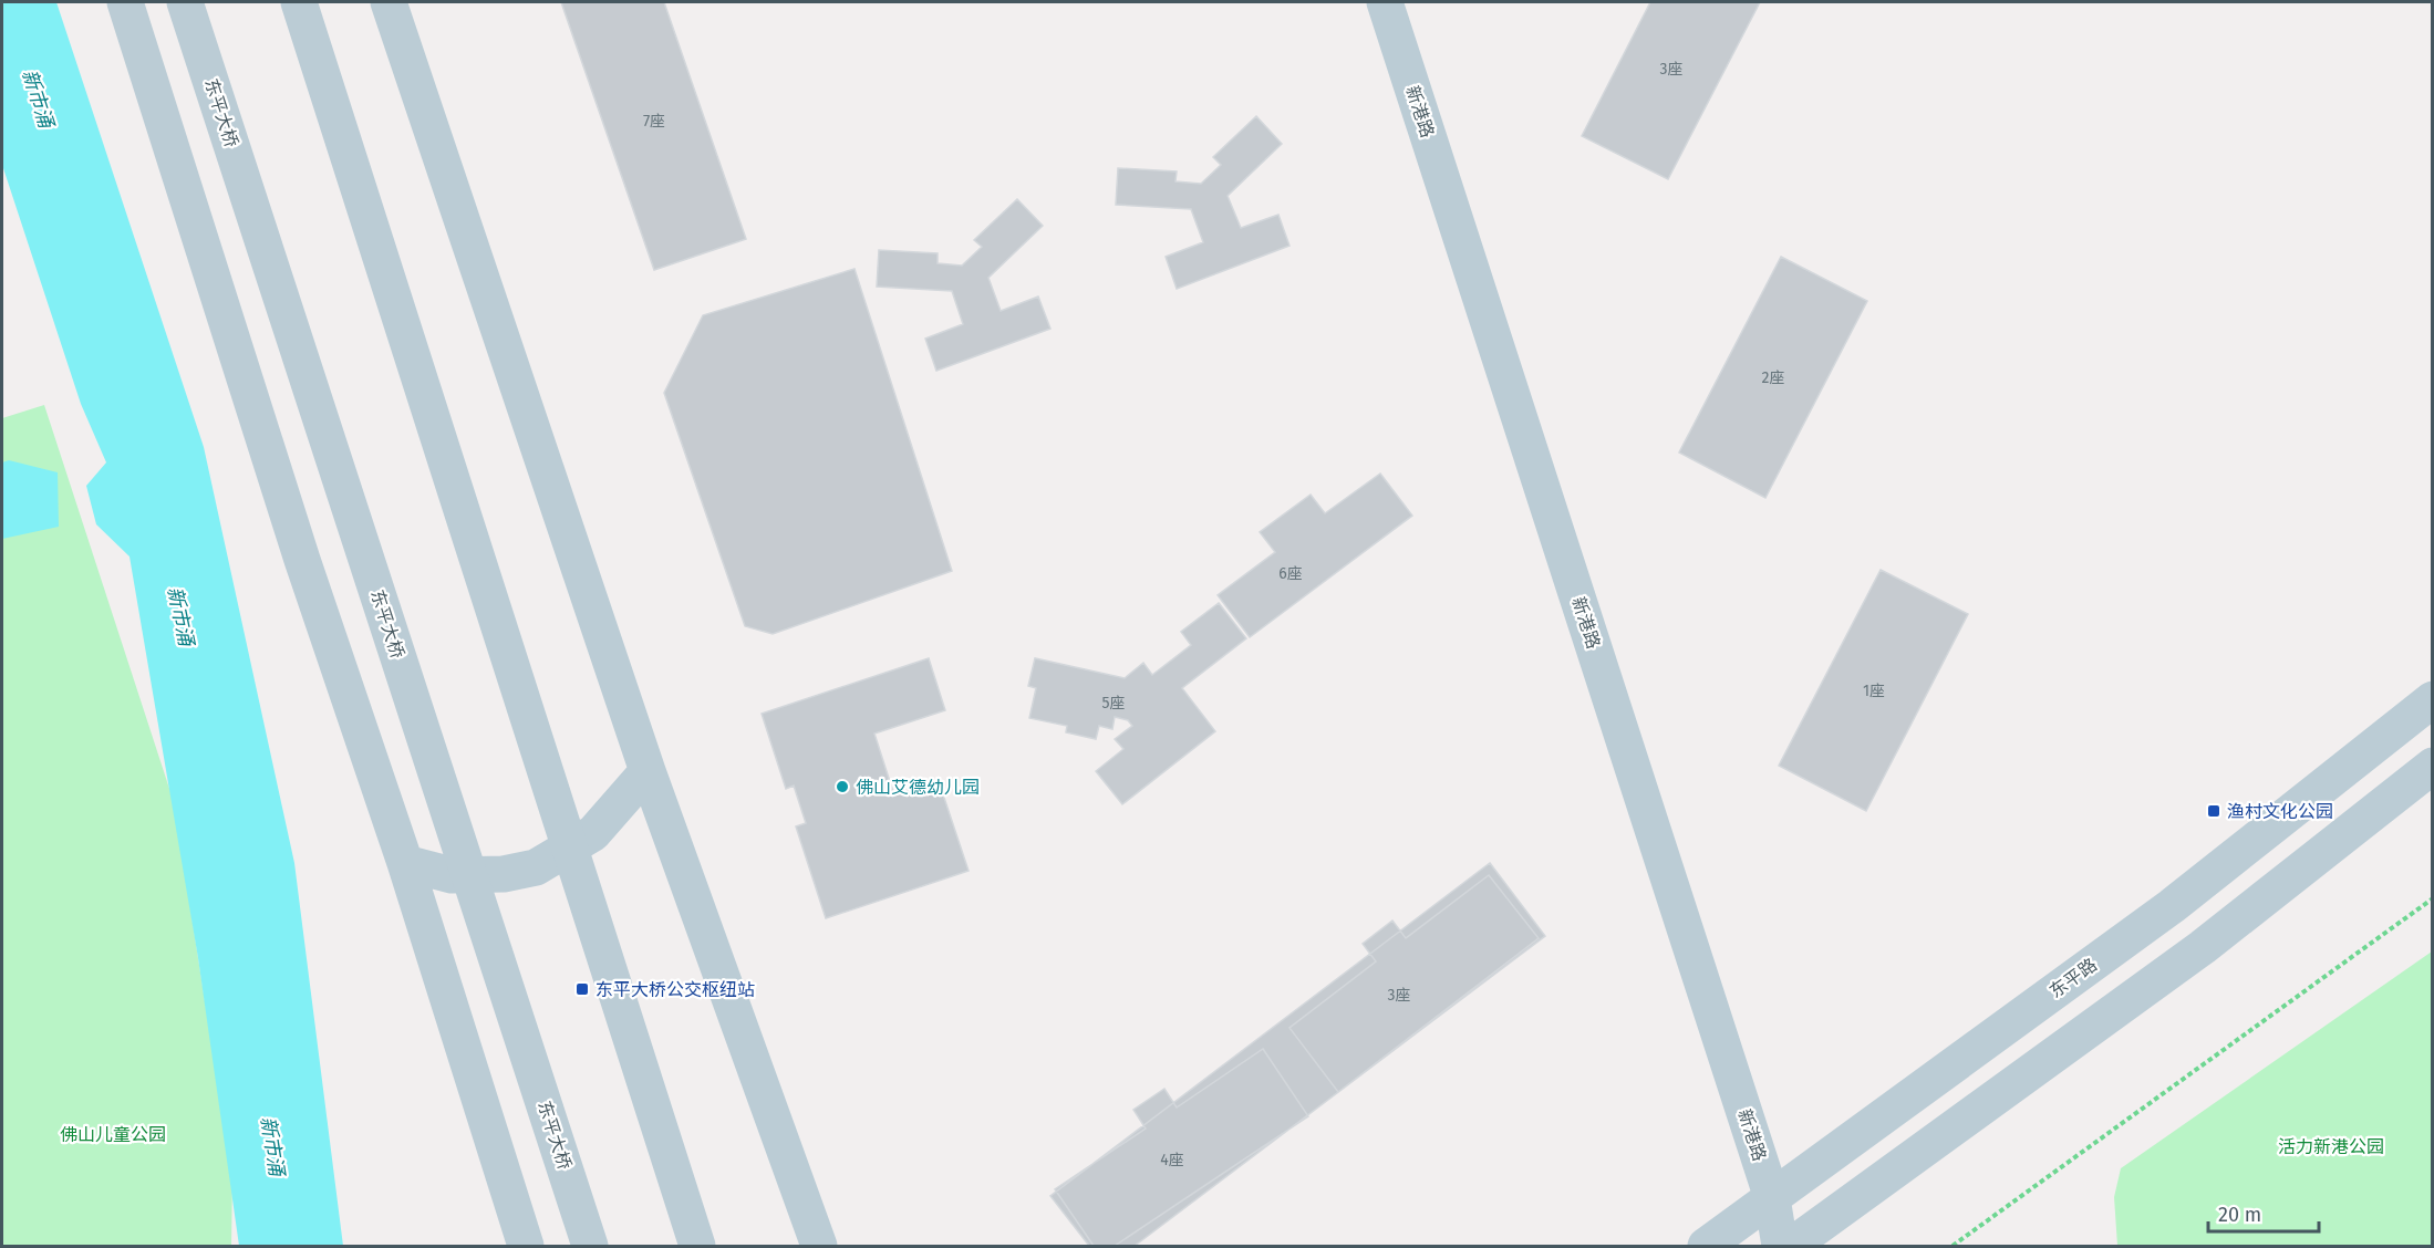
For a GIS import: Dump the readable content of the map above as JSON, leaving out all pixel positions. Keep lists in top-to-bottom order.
{
  "streets": {
    "main road": ["新港路", "东平大桥", "东平路"]
  },
  "crossings": [
    ["新港路", "东平路"]
  ],
  "water": ["新市涌"],
  "parks": ["佛山儿童公园", "活力新港公园"],
  "places": {
    "other": ["佛山艾德幼儿园"],
    "transit": ["渔村文化公园", "东平大桥公交枢纽站"]
  },
  "house_numbers": [
    "3座",
    "7座",
    "2座",
    "6座",
    "1座",
    "5座",
    "3座",
    "4座"
  ],
  "scale_bar": "20 m"
}
